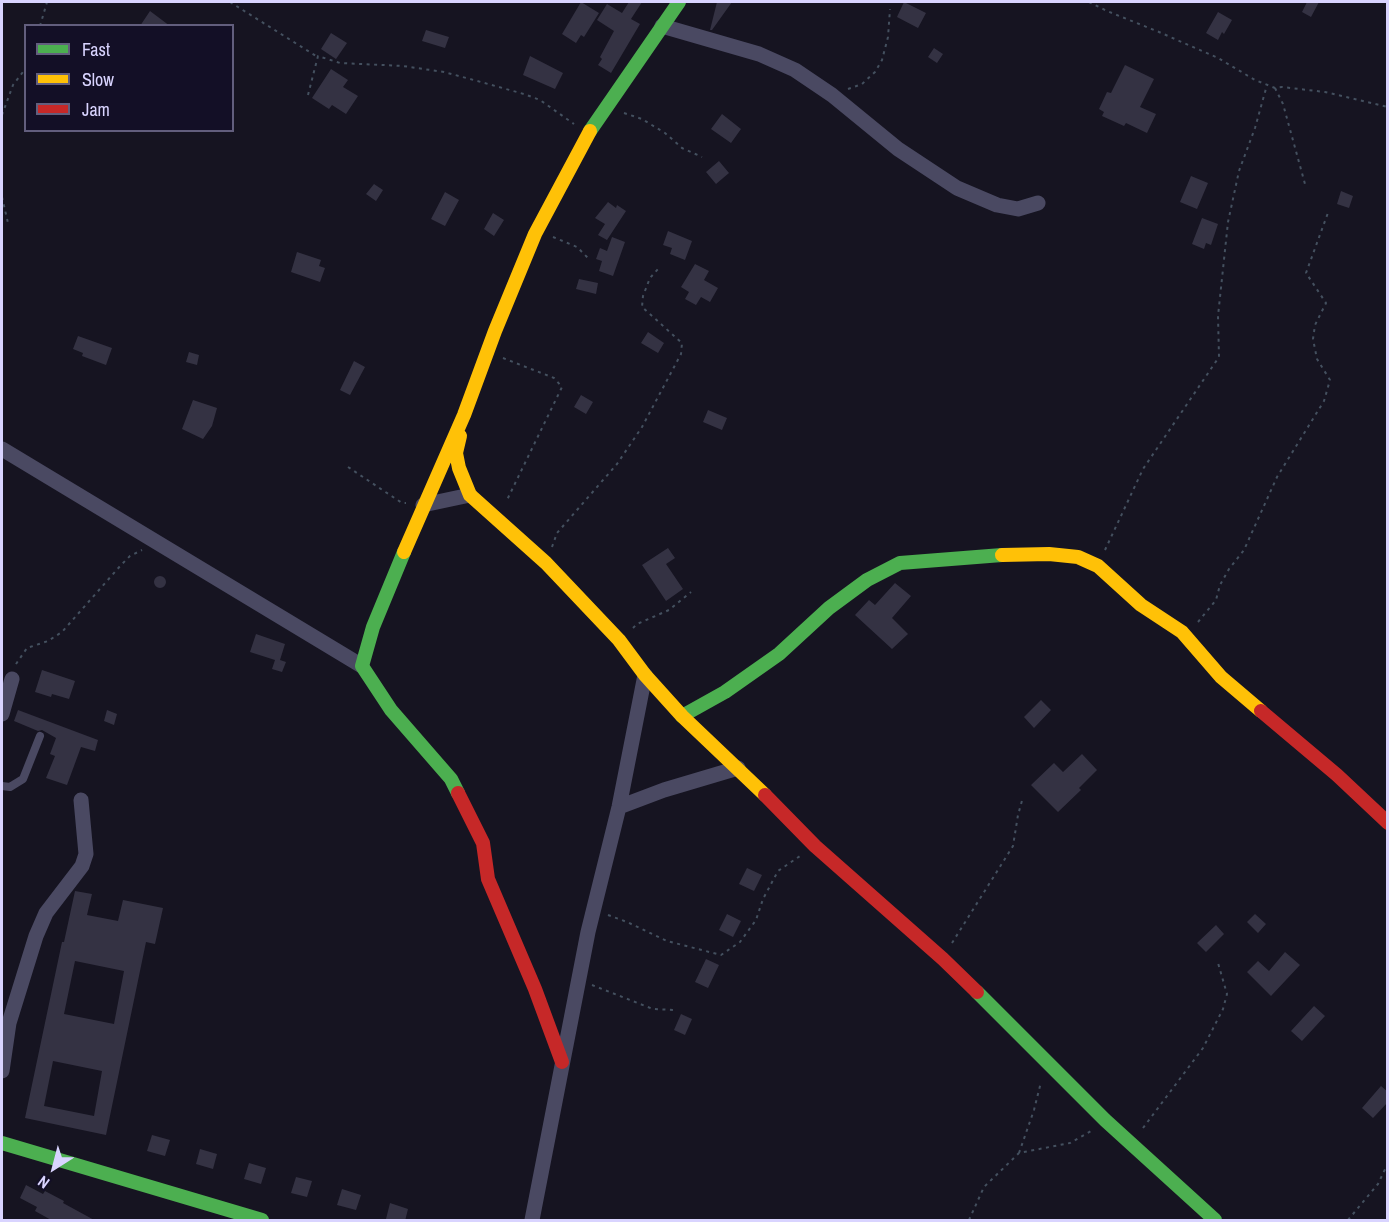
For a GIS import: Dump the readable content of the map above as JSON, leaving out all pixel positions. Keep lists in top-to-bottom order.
{
  "legend": ["Fast", "Slow", "Jam"],
  "north": "bottom left"
}
